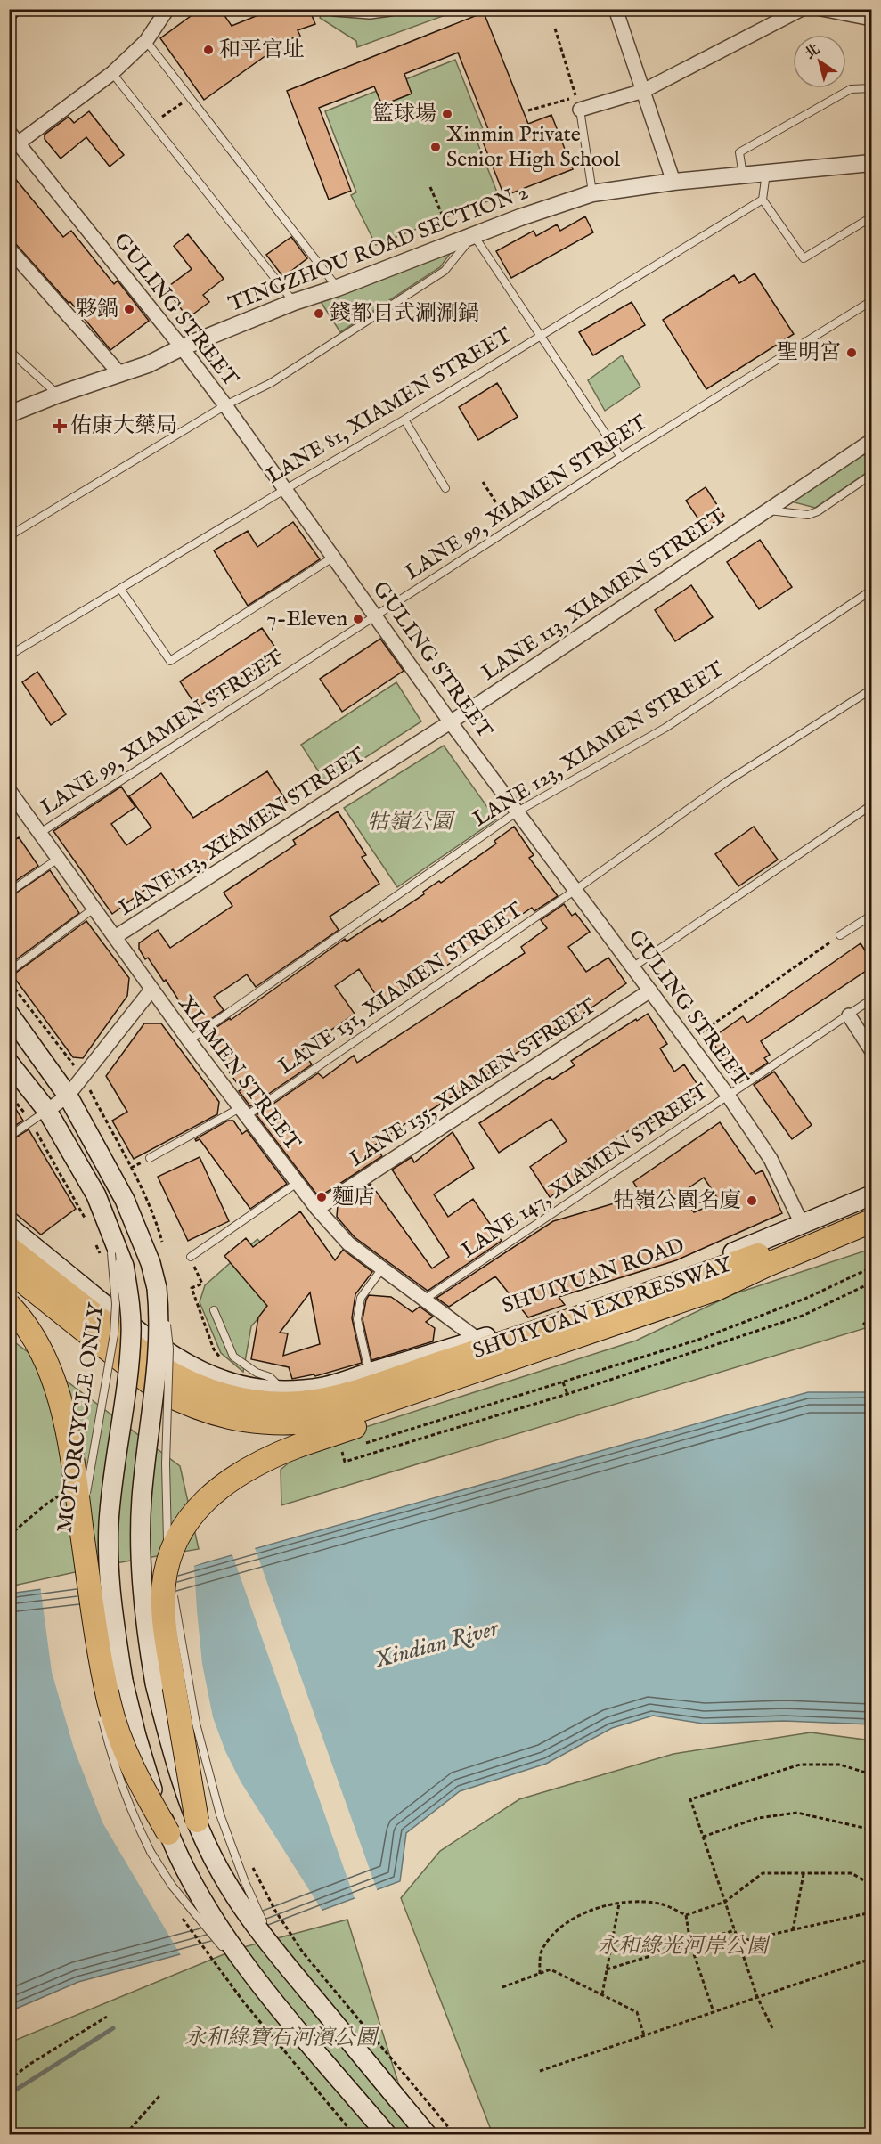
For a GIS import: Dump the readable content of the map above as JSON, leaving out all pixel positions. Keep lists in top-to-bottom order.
{
  "streets": {
    "highway": ["SHUIYUAN EXPRESSWAY"],
    "main road": ["SHUIYUAN ROAD"],
    "street": [
      "TINGZHOU ROAD SECTION 2",
      "GULING STREET",
      "LANE 113, XIAMEN STREET",
      "XIAMEN STREET",
      "LANE 135, XIAMEN STREET"
    ],
    "lane": [
      "LANE 81, XIAMEN STREET",
      "LANE 99, XIAMEN STREET",
      "LANE 123, XIAMEN STREET",
      "LANE 131, XIAMEN STREET",
      "LANE 147, XIAMEN STREET",
      "MOTORCYCLE ONLY"
    ]
  },
  "crossings": [
    ["TINGZHOU ROAD SECTION 2", "GULING STREET"],
    ["GULING STREET", "LANE 81, XIAMEN STREET"],
    ["GULING STREET", "LANE 99, XIAMEN STREET"],
    ["GULING STREET", "LANE 113, XIAMEN STREET"],
    ["GULING STREET", "LANE 123, XIAMEN STREET"],
    ["GULING STREET", "LANE 131, XIAMEN STREET"],
    ["GULING STREET", "LANE 135, XIAMEN STREET"],
    ["GULING STREET", "LANE 147, XIAMEN STREET"],
    ["GULING STREET", "SHUIYUAN ROAD"],
    ["LANE 99, XIAMEN STREET", "XIAMEN STREET"],
    ["LANE 113, XIAMEN STREET", "XIAMEN STREET"],
    ["LANE 123, XIAMEN STREET", "XIAMEN STREET"],
    ["LANE 131, XIAMEN STREET", "XIAMEN STREET"],
    ["XIAMEN STREET", "LANE 135, XIAMEN STREET"],
    ["XIAMEN STREET", "LANE 147, XIAMEN STREET"],
    ["XIAMEN STREET", "SHUIYUAN ROAD"],
    ["SHUIYUAN ROAD", "SHUIYUAN EXPRESSWAY"]
  ],
  "water": ["Xindian River"],
  "parks": ["牯嶺公園", "永和綠光河岸公園", "永和綠寶石河濱公園"],
  "places": {
    "other": [
      "和平官址",
      "籃球場",
      "Xinmin Private Senior High School",
      "夥鍋",
      "錢都日式涮涮鍋",
      "聖明宮",
      "7-Eleven",
      "麵店",
      "牯嶺公園名廈"
    ],
    "health": ["佑康大藥局"]
  },
  "north": "top left"
}
